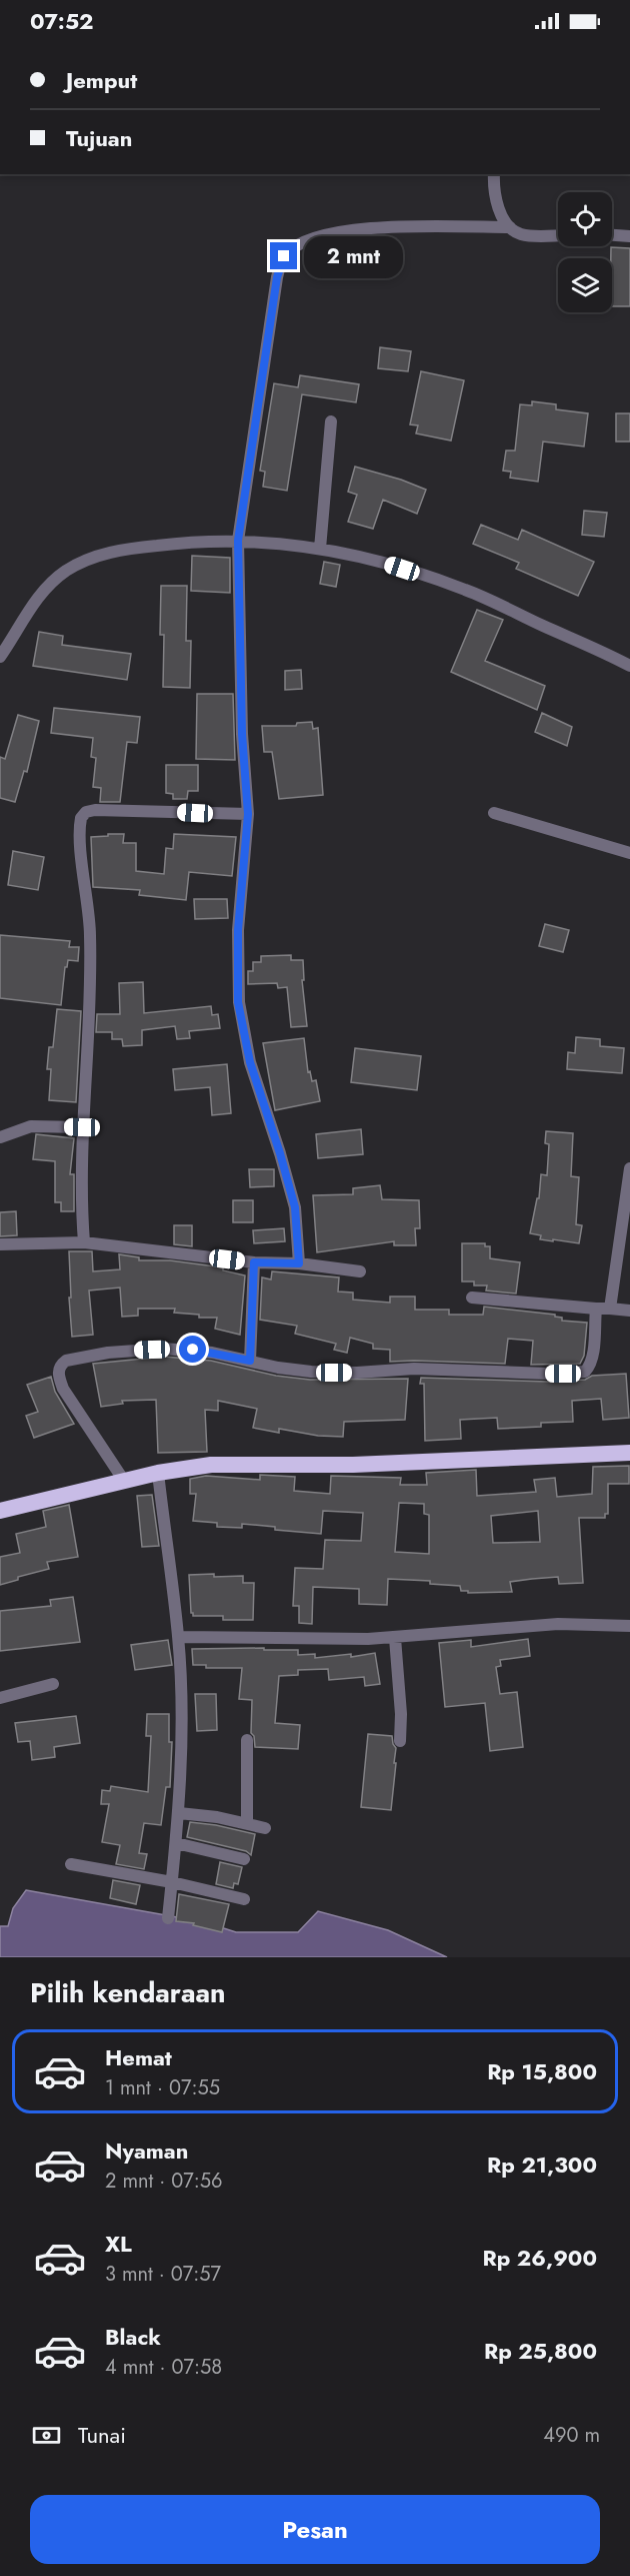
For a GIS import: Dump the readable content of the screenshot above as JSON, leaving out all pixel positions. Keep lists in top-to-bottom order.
{
  "page": {
    "status": "07:52",
    "banner": ["Jemput", "Tujuan"],
    "bubble": "2 mnt",
    "heading": "Pilih kendaraan",
    "list": [
      {
        "name": "Hemat",
        "note": "1 mnt · 07:55",
        "value": "Rp 15,800"
      },
      {
        "name": "Nyaman",
        "note": "2 mnt · 07:56",
        "value": "Rp 21,300"
      },
      {
        "name": "XL",
        "note": "3 mnt · 07:57",
        "value": "Rp 26,900"
      },
      {
        "name": "Black",
        "note": "4 mnt · 07:58",
        "value": "Rp 25,800"
      }
    ],
    "pay": ["Tunai", "490 m"],
    "buttons": "Pesan"
  }
}
